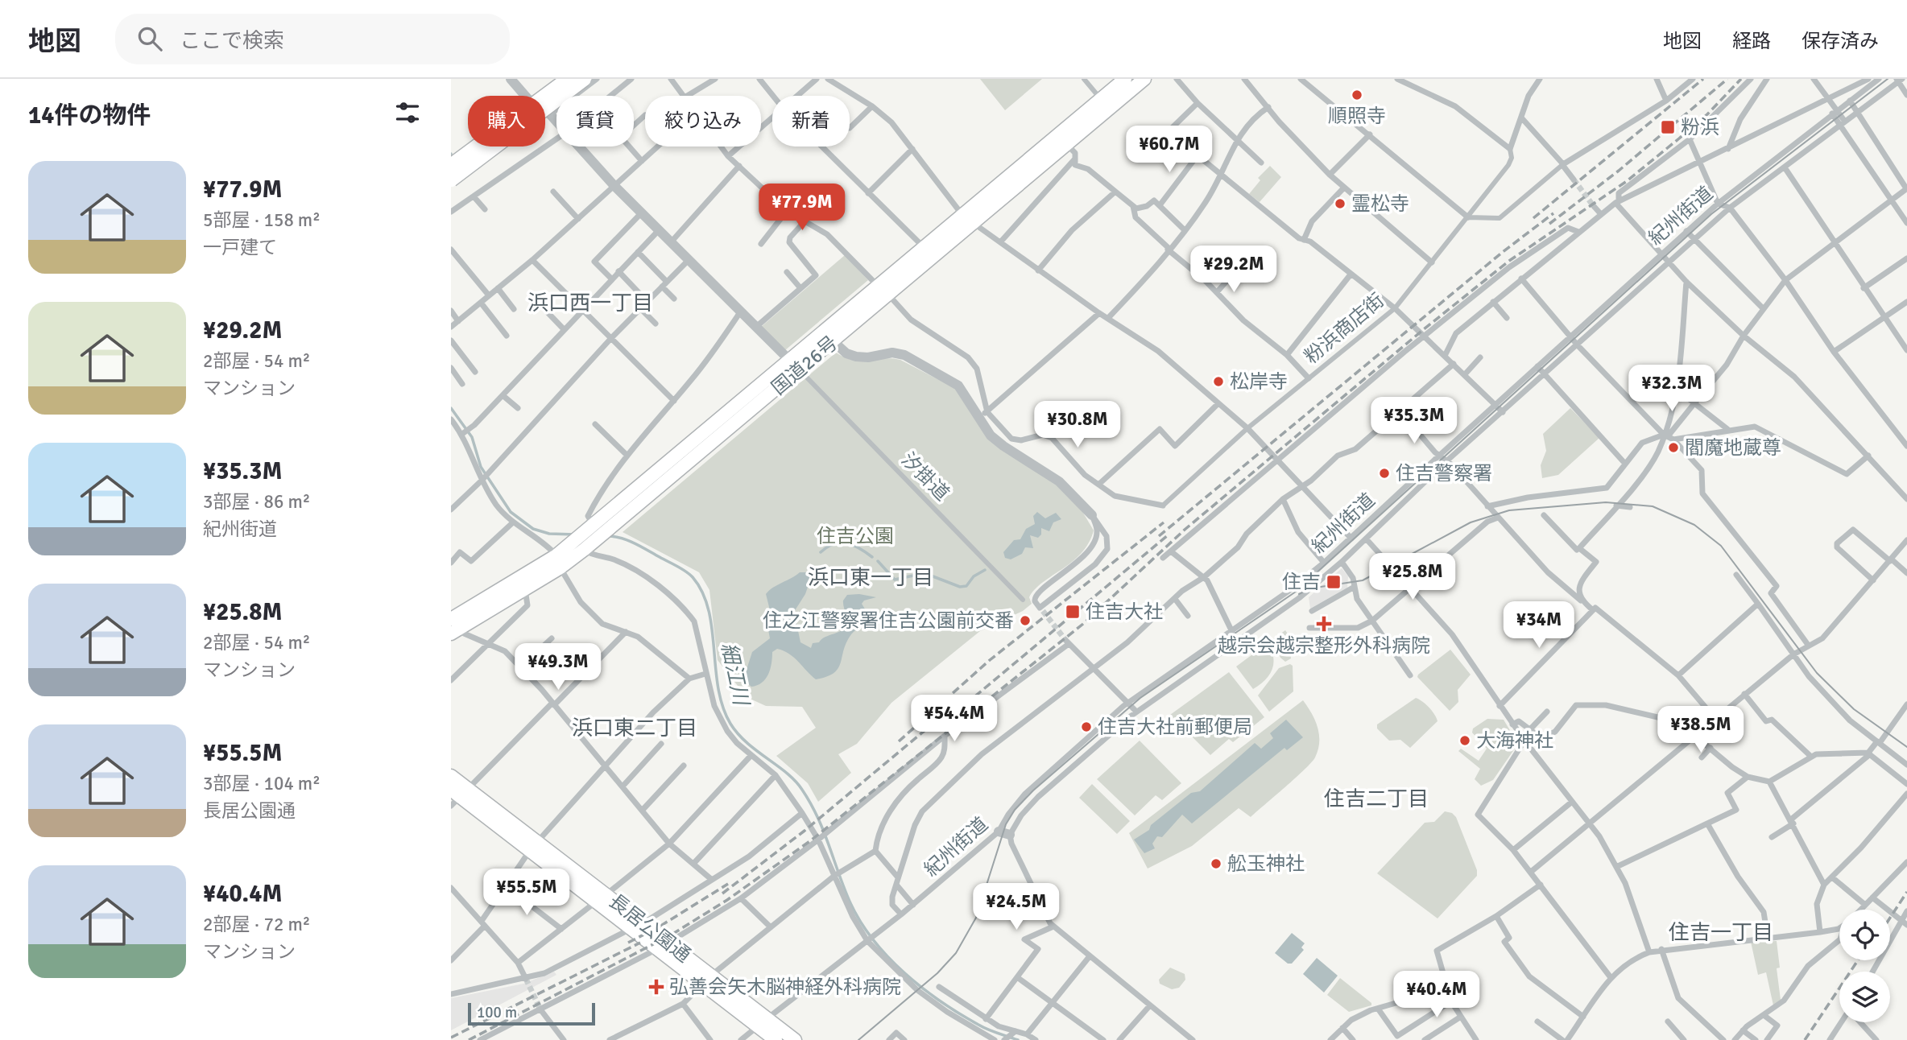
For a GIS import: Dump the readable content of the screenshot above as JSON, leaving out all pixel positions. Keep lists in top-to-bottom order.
{
  "streets": {
    "highway": ["国道26号", "長居公園通"],
    "street": ["紀州街道", "粉浜商店街", "汐掛道"]
  },
  "crossings": [
    ["紀州街道", "長居公園通"],
    ["国道26号", "汐掛道"]
  ],
  "districts": [
    "浜口西一丁目",
    "浜口東一丁目",
    "浜口東二丁目",
    "住吉二丁目",
    "住吉一丁目"
  ],
  "water": ["細江川"],
  "parks": ["住吉公園"],
  "places": {
    "other": [
      "順照寺",
      "霊松寺",
      "松岸寺",
      "閻魔地蔵尊",
      "住吉警察署",
      "住之江警察署住吉公園前交番",
      "住吉大社前郵便局",
      "大海神社",
      "舩玉神社"
    ],
    "transit": ["粉浜", "住吉", "住吉大社"],
    "health": ["越宗会越宗整形外科病院", "弘善会矢木脳神経外科病院"]
  },
  "scale_bar": "100 m",
  "page": {
    "header": "地図",
    "search": "ここで検索",
    "nav": ["地図", "経路", "保存済み"],
    "heading": "14件の物件",
    "chip": [
      "購入",
      "賃貸",
      "絞り込み",
      "新着"
    ],
    "price": [
      "¥60.7M",
      "¥77.9M",
      "¥29.2M",
      "¥32.3M",
      "¥35.3M",
      "¥30.8M",
      "¥25.8M",
      "¥34M",
      "¥49.3M",
      "¥54.4M",
      "¥38.5M",
      "¥55.5M",
      "¥24.5M",
      "¥40.4M"
    ],
    "list": [
      {
        "name": "¥77.9M",
        "note": "5部屋 · 158 m² · 一戸建て"
      },
      {
        "name": "¥29.2M",
        "note": "2部屋 · 54 m² · マンション"
      },
      {
        "name": "¥35.3M",
        "note": "3部屋 · 86 m² · 紀州街道"
      },
      {
        "name": "¥25.8M",
        "note": "2部屋 · 54 m² · マンション"
      },
      {
        "name": "¥55.5M",
        "note": "3部屋 · 104 m² · 長居公園通"
      },
      {
        "name": "¥40.4M",
        "note": "2部屋 · 72 m² · マンション"
      }
    ],
    "scale": "100 m"
  }
}
